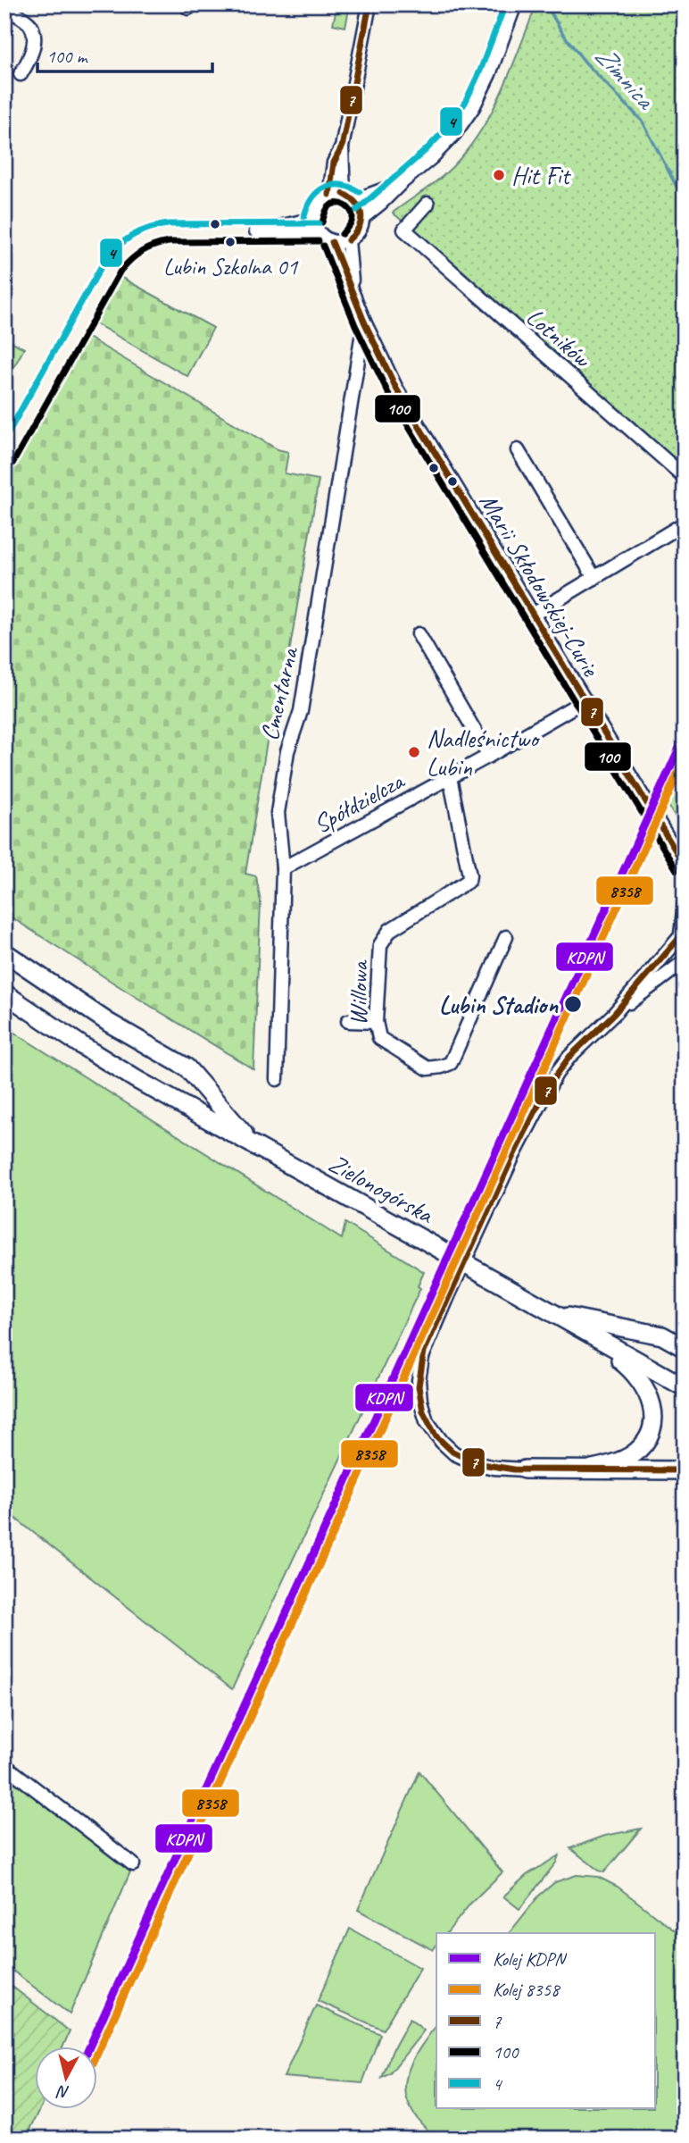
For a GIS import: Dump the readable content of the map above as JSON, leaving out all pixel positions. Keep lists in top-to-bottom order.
{
  "streets": {
    "main road": ["Zielonogórska"],
    "street": [
      "Lotników",
      "Marii Skłodowskiej-Curie",
      "Cmentarna",
      "Spółdzielcza",
      "Willowa"
    ]
  },
  "crossings": [
    ["Marii Skłodowskiej-Curie", "Cmentarna"],
    ["Marii Skłodowskiej-Curie", "Spółdzielcza"],
    ["Cmentarna", "Spółdzielcza"],
    ["Spółdzielcza", "Willowa"]
  ],
  "water": ["Zimnica"],
  "places": [
    "Hit Fit",
    "Lubin Szkolna 01",
    "Nadleśnictwo Lubin",
    "Lubin Stadion"
  ],
  "lines": [
    "transit line 7",
    "transit line 4",
    "transit line 100",
    "rail line KDPN",
    "rail line 8358"
  ],
  "legend": [
    "Kolej KDPN",
    "Kolej 8358",
    "7",
    "100",
    "4"
  ],
  "scale_bar": "100 m",
  "north": "bottom"
}
